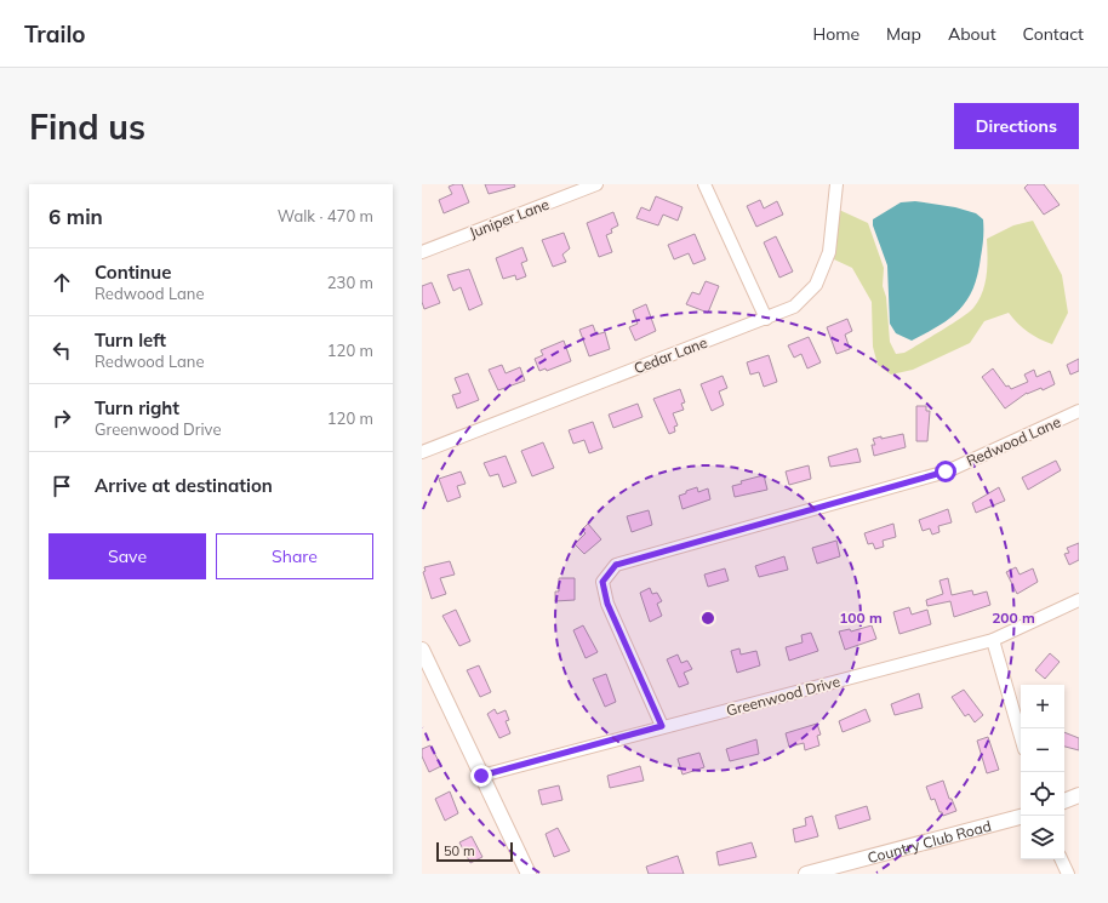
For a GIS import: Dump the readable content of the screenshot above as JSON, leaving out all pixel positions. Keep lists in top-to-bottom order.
{
  "streets": {
    "street": [
      "Juniper Lane",
      "Cedar Lane",
      "Redwood Lane",
      "Greenwood Drive",
      "Country Club Road"
    ]
  },
  "crossings": [
    ["Redwood Lane", "Greenwood Drive"]
  ],
  "scale_bar": "50 m",
  "page": {
    "header": "Trailo",
    "nav": [
      "Home",
      "Map",
      "About",
      "Contact"
    ],
    "buttons": [
      "Directions",
      ["Save", "Share"]
    ],
    "title": "Find us",
    "heading": ["6 min", "Walk · 470 m"],
    "list": [
      ["Continue", "Redwood Lane", "230 m"],
      ["Turn left", "Redwood Lane", "120 m"],
      ["Turn right", "Greenwood Drive", "120 m"],
      "Arrive at destination"
    ],
    "map_buttons": ["+", "−"],
    "scale": "50 m"
  },
  "rings": ["100 m", "200 m"]
}
